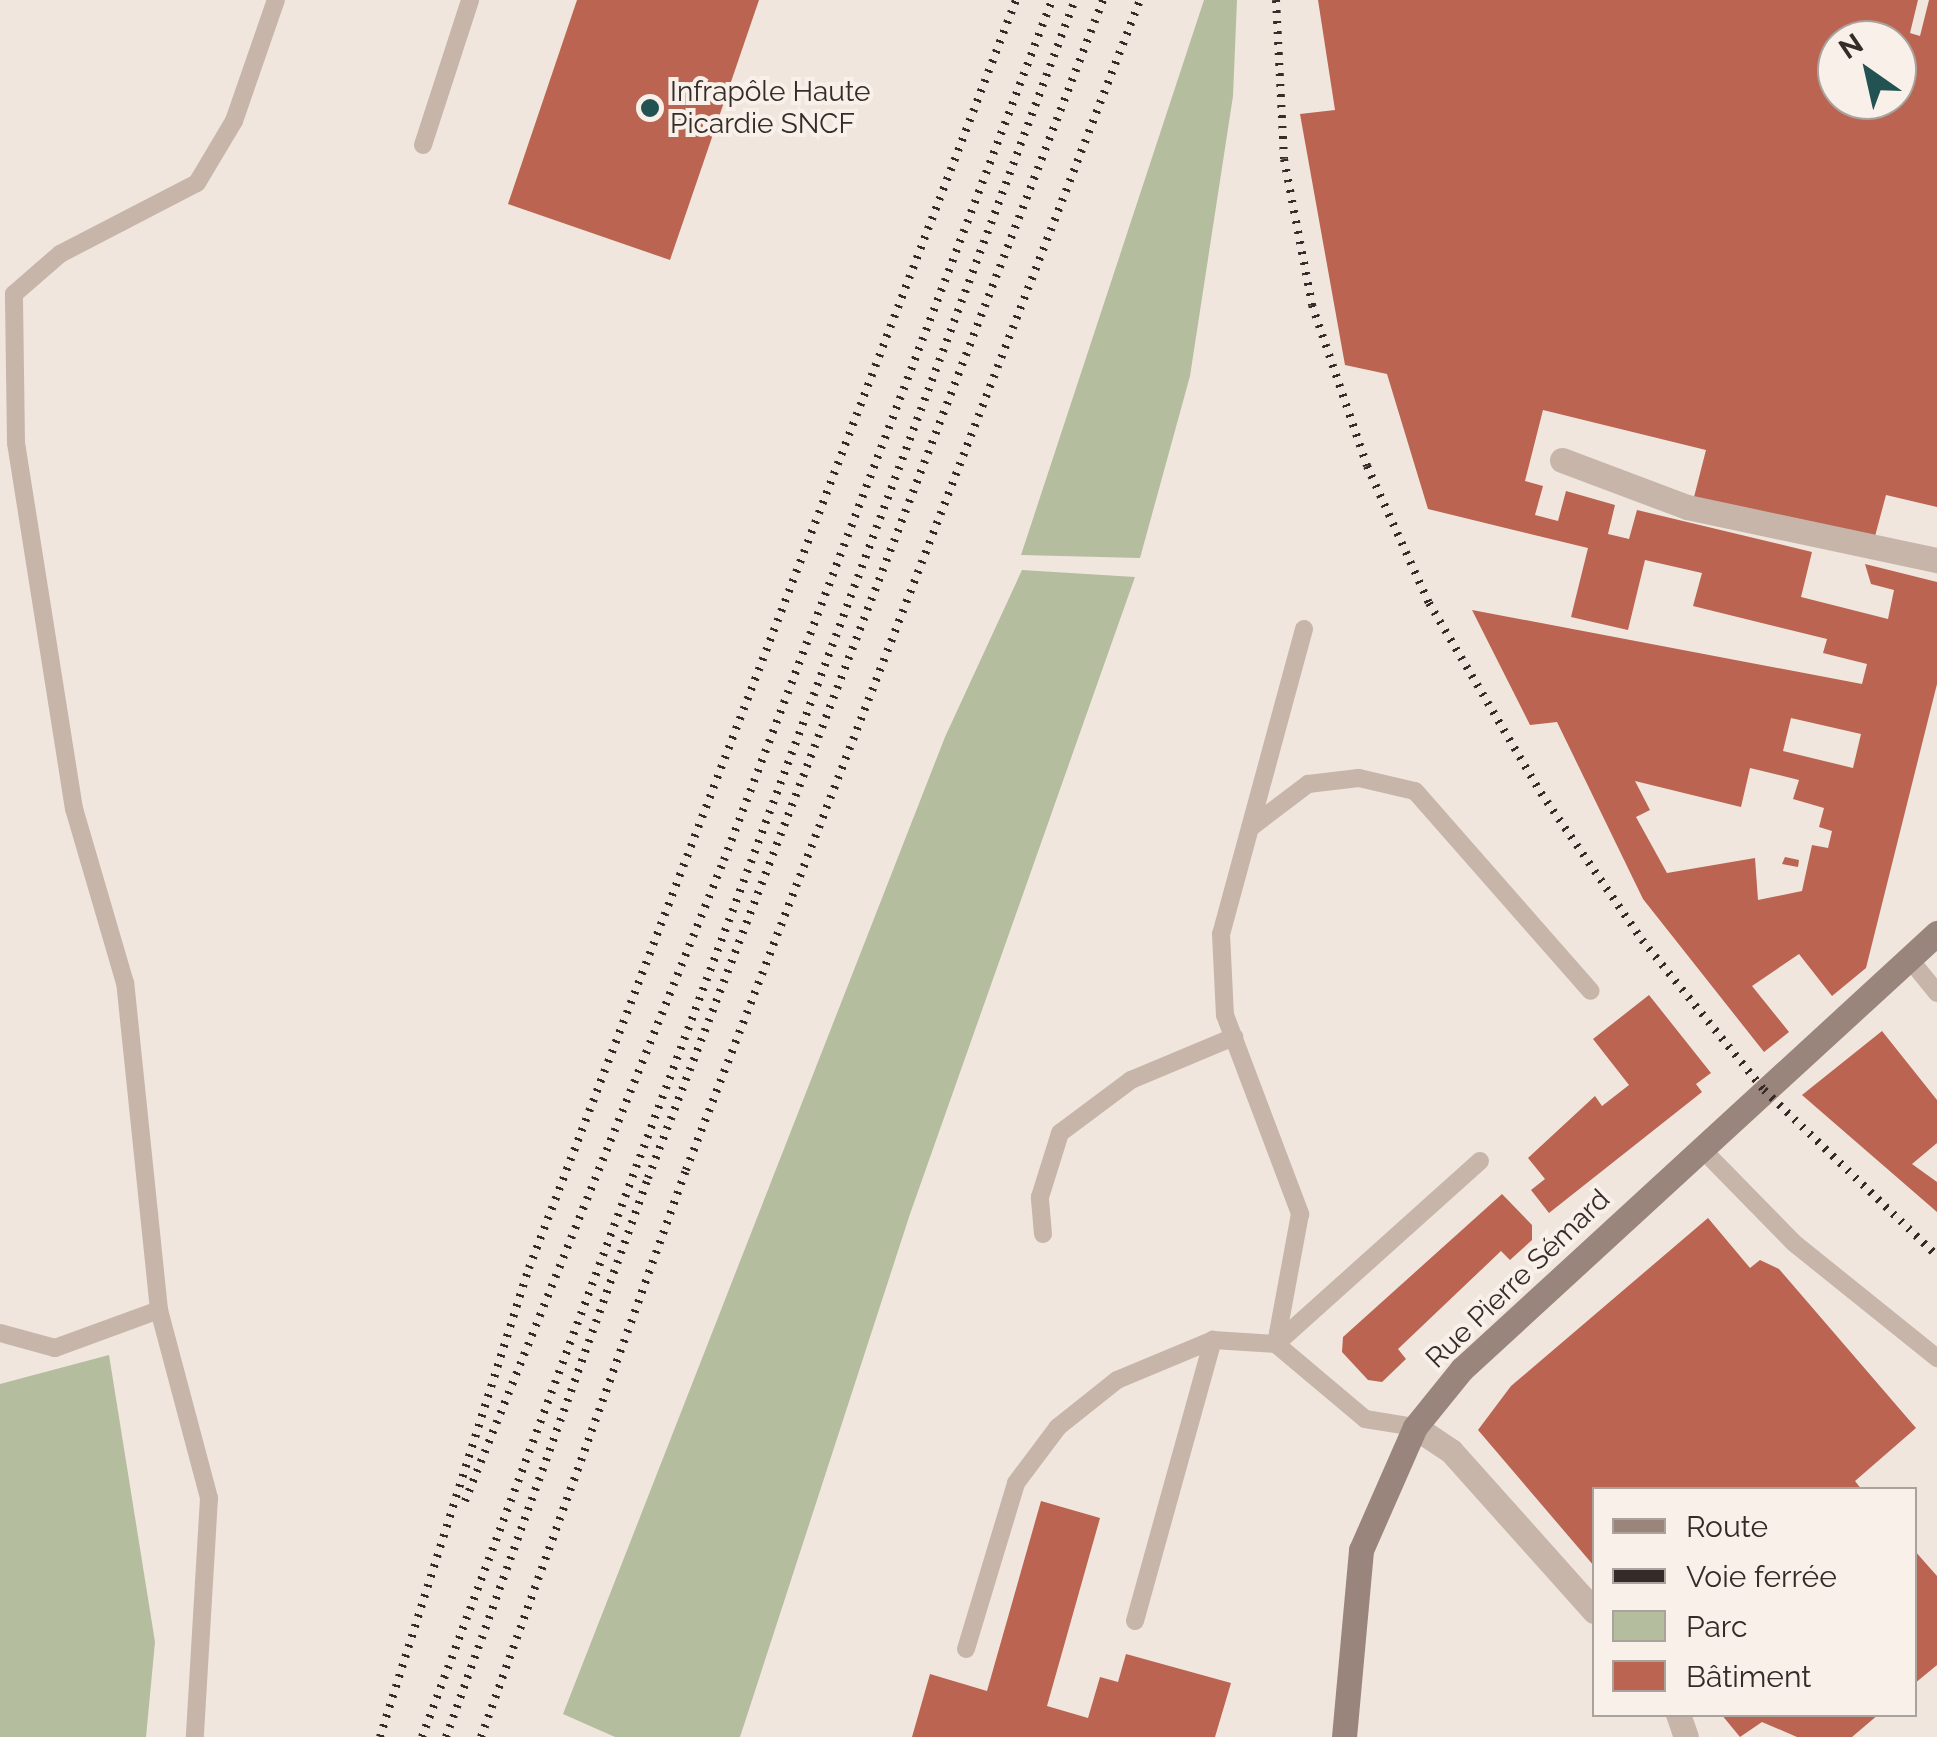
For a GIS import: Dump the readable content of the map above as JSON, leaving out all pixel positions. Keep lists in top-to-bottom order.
{
  "streets": {
    "main road": ["Rue Pierre Sémard"]
  },
  "places": ["Infrapôle Haute Picardie SNCF"],
  "legend": [
    "Route",
    "Voie ferrée",
    "Parc",
    "Bâtiment"
  ],
  "north": "top left"
}
